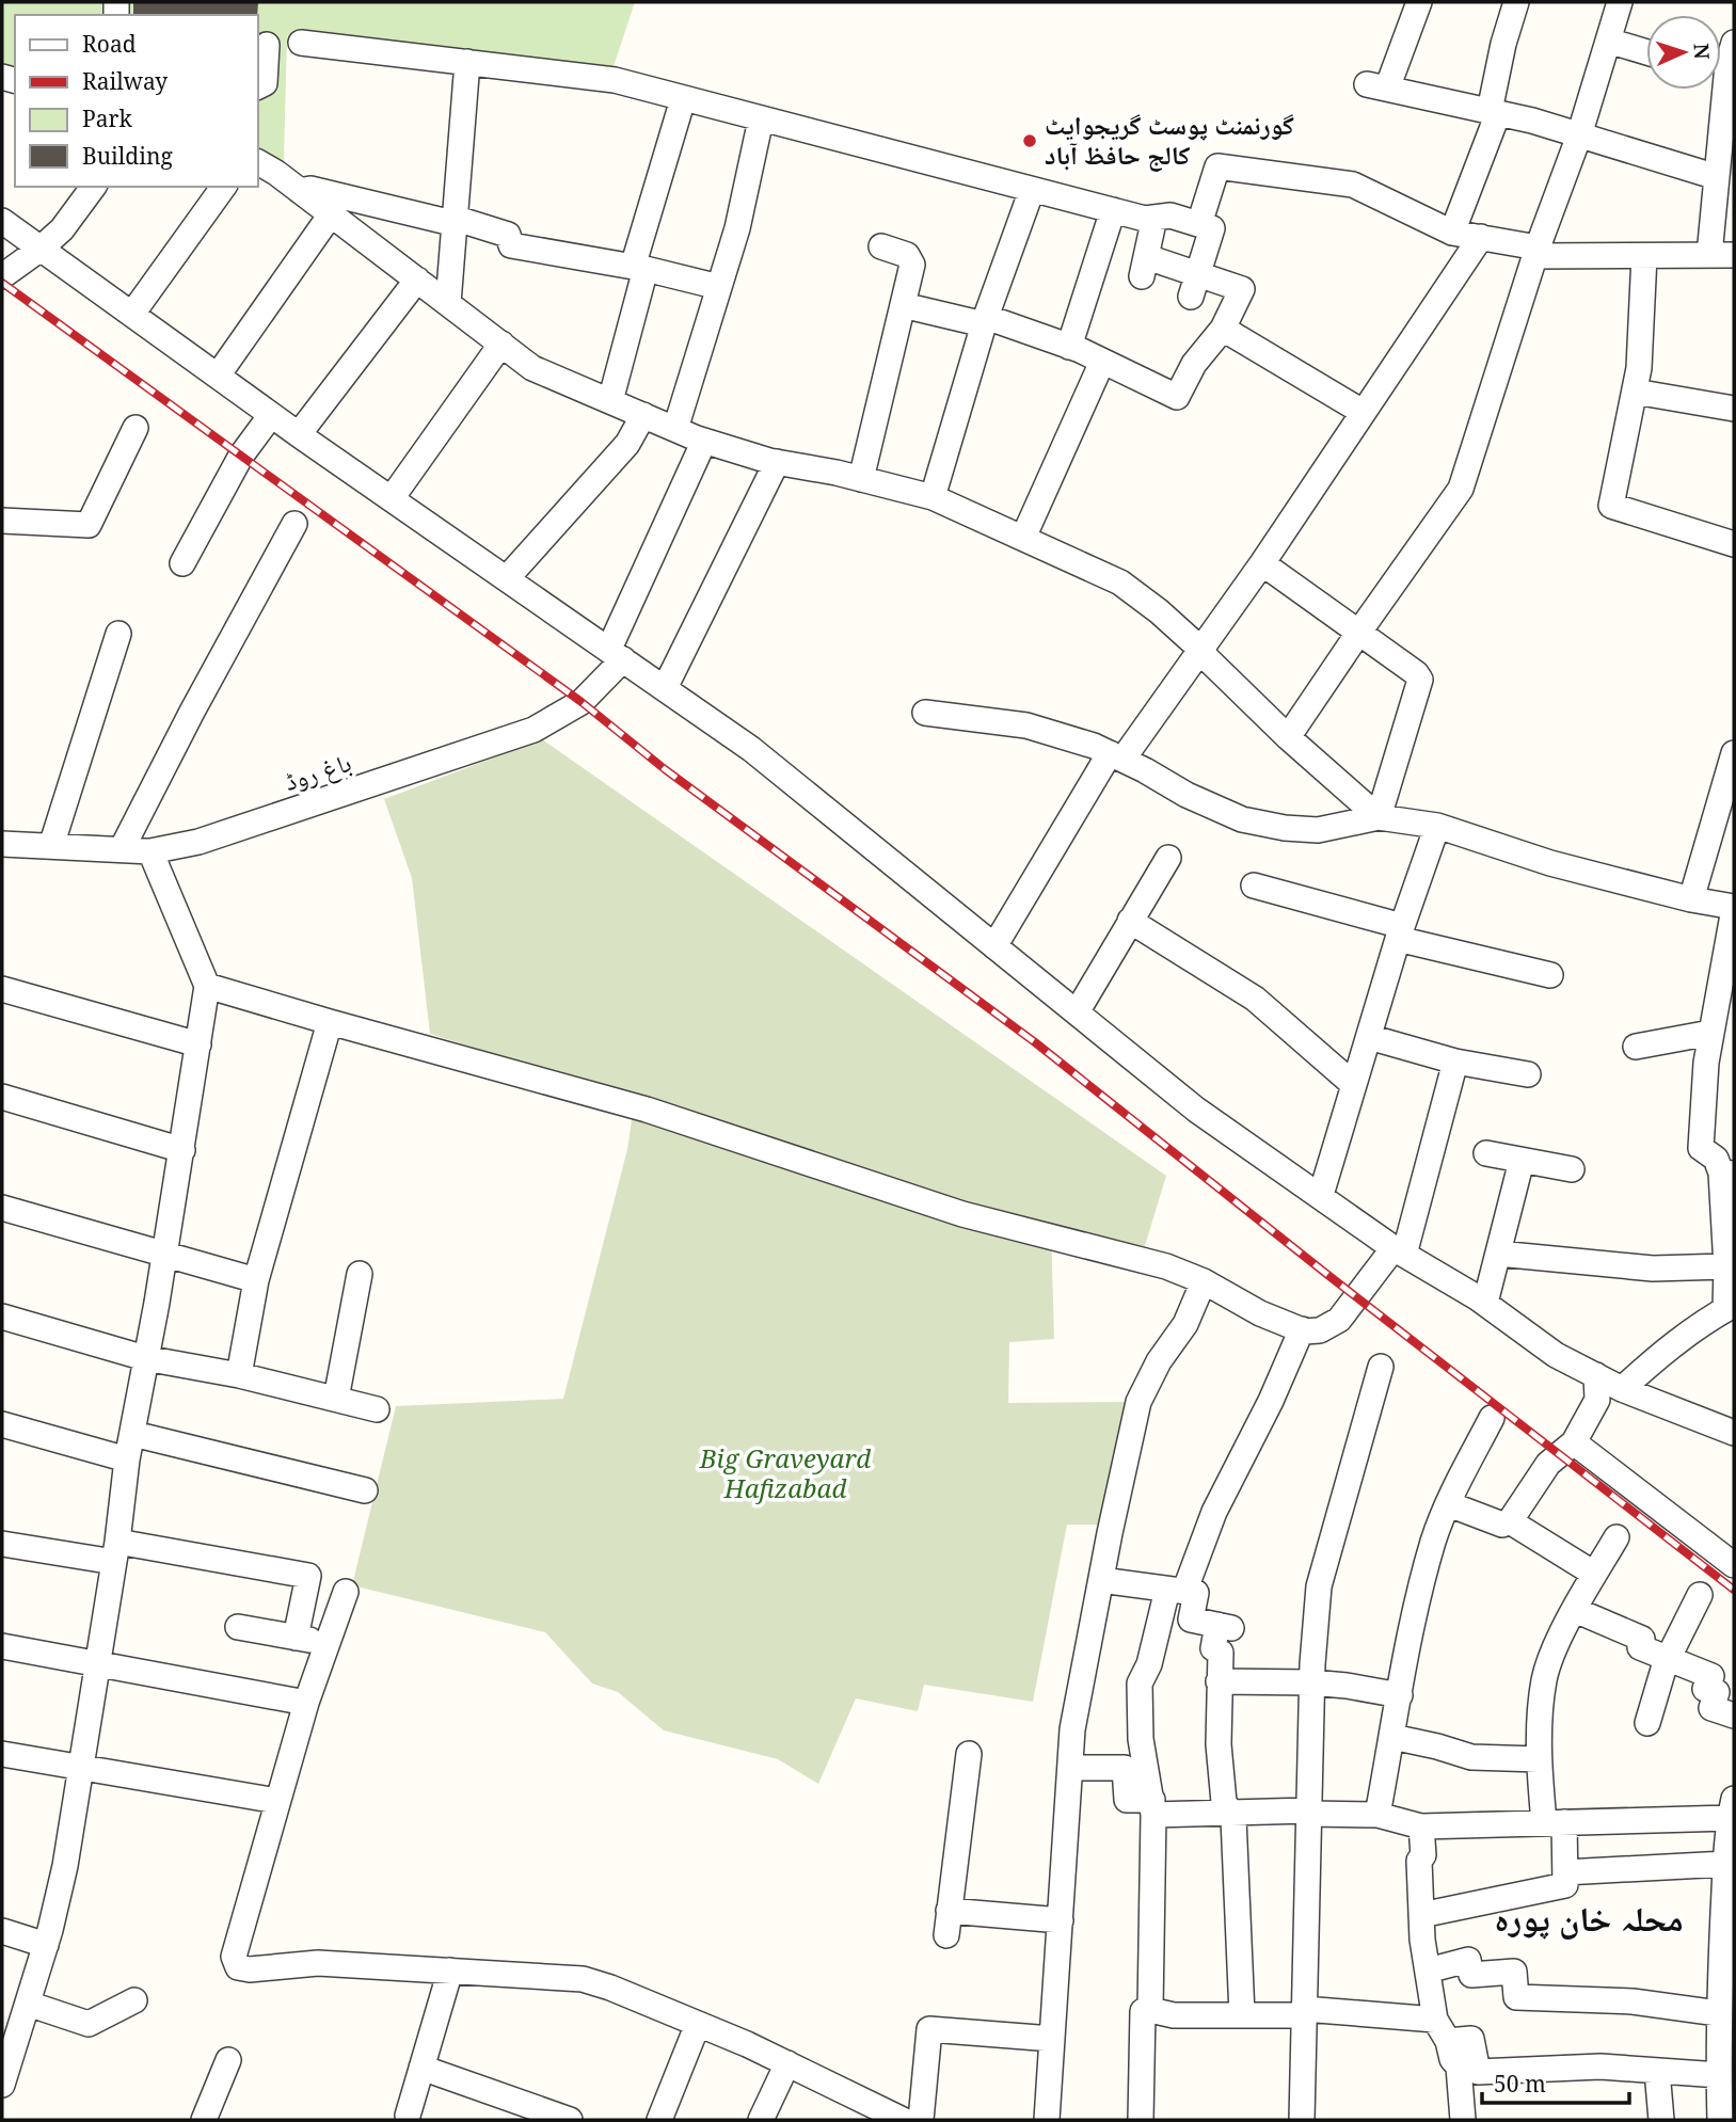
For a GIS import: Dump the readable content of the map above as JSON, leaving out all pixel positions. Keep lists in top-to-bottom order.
{
  "streets": {
    "street": ["باغ روڈ"]
  },
  "districts": ["محلہ خان پورہ"],
  "parks": ["Big Graveyard Hafizabad"],
  "places": ["گورنمنٹ پوسٹ گریجوایٹ کالج حافظ آباد"],
  "legend": [
    "Road",
    "Railway",
    "Park",
    "Building"
  ],
  "scale_bar": "50 m",
  "north": "right"
}
